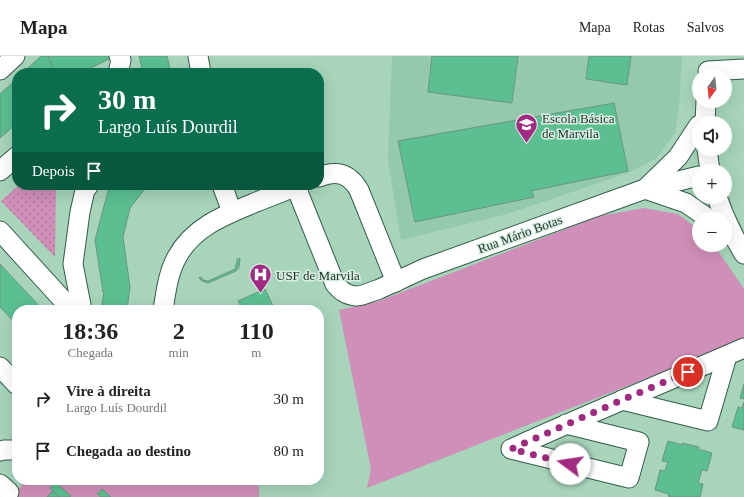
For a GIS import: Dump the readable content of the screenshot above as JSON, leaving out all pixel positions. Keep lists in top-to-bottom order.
{
  "streets": {
    "street": ["Rua Mário Botas"]
  },
  "places": {
    "school or university": ["Escola Básica de Marvila"],
    "hospital": ["USF de Marvila"]
  },
  "north": "bottom",
  "page": {
    "header": "Mapa",
    "nav": ["Mapa", "Rotas", "Salvos"],
    "map_buttons": ["+", "−"],
    "turn": ["30 m", "Largo Luís Dourdil"],
    "then": "Depois",
    "eta": [
      "18:36",
      "Chegada",
      "2",
      "min",
      "110",
      "m"
    ],
    "list": [
      {
        "name": "Vire à direita",
        "note": "Largo Luís Dourdil",
        "value": "30 m"
      },
      {
        "name": "Chegada ao destino",
        "value": "80 m"
      }
    ]
  }
}
